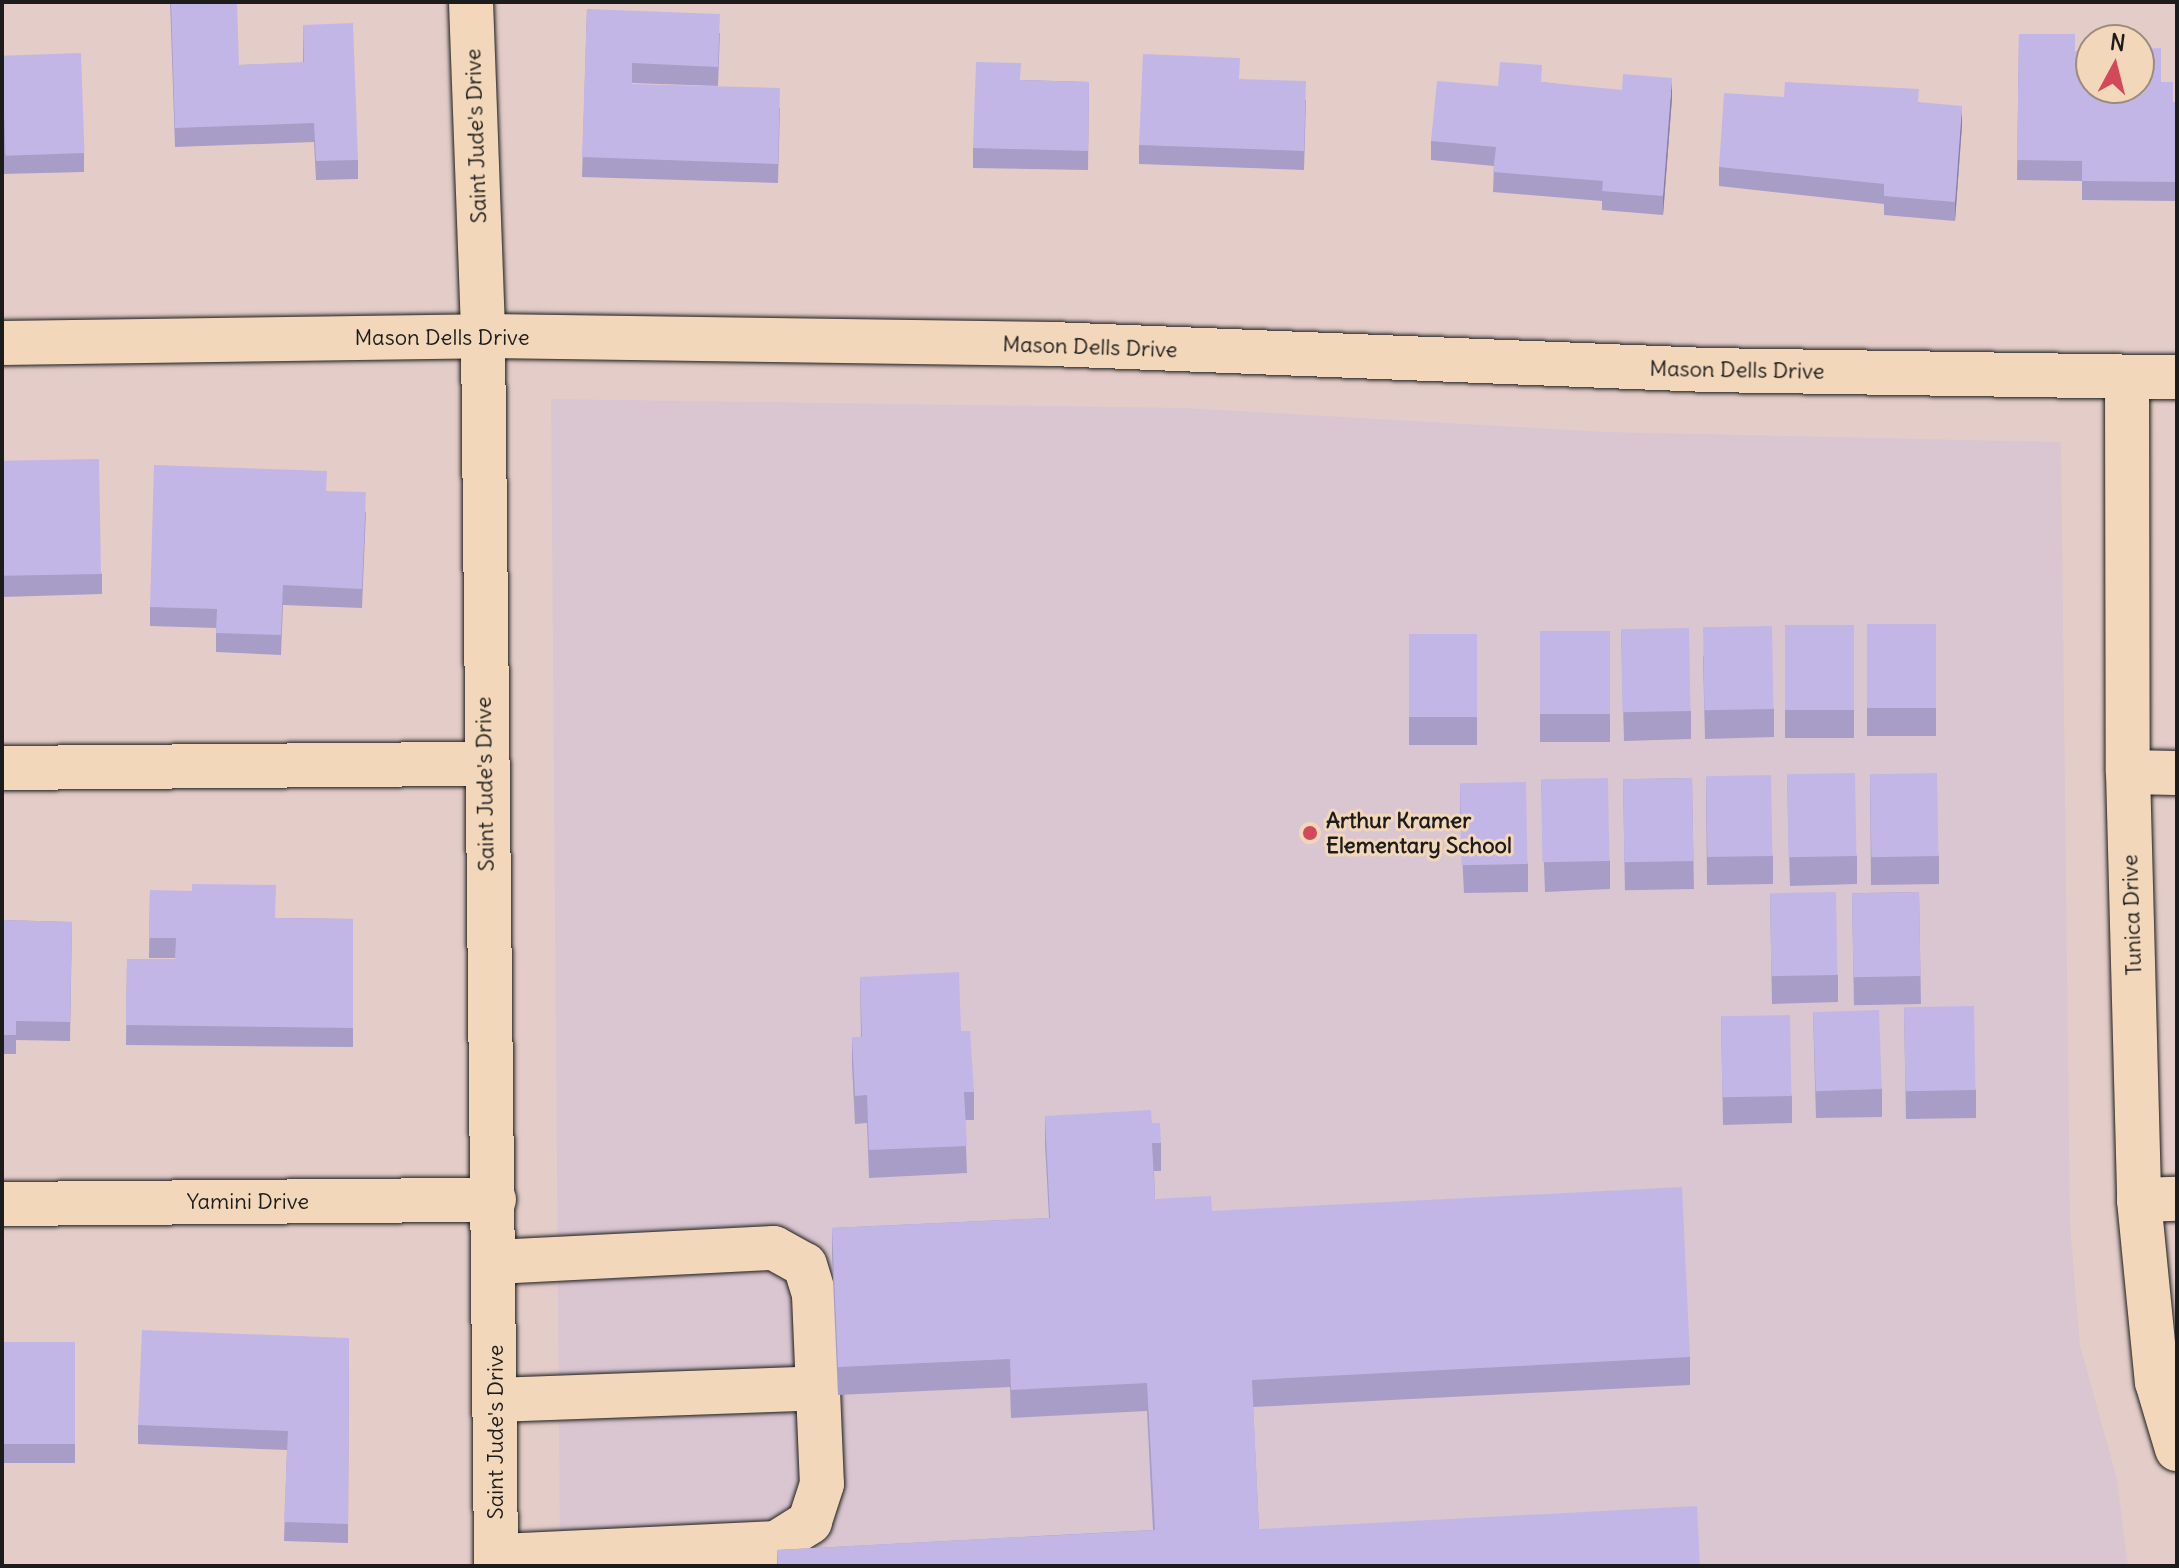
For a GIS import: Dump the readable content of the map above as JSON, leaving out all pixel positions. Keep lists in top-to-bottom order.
{
  "streets": {
    "street": [
      "Saint Jude's Drive",
      "Mason Dells Drive",
      "Tunica Drive",
      "Yamini Drive"
    ]
  },
  "crossings": [
    ["Saint Jude's Drive", "Mason Dells Drive"],
    ["Saint Jude's Drive", "Yamini Drive"],
    ["Mason Dells Drive", "Tunica Drive"]
  ],
  "places": ["Arthur Kramer Elementary School"],
  "north": "top"
}
